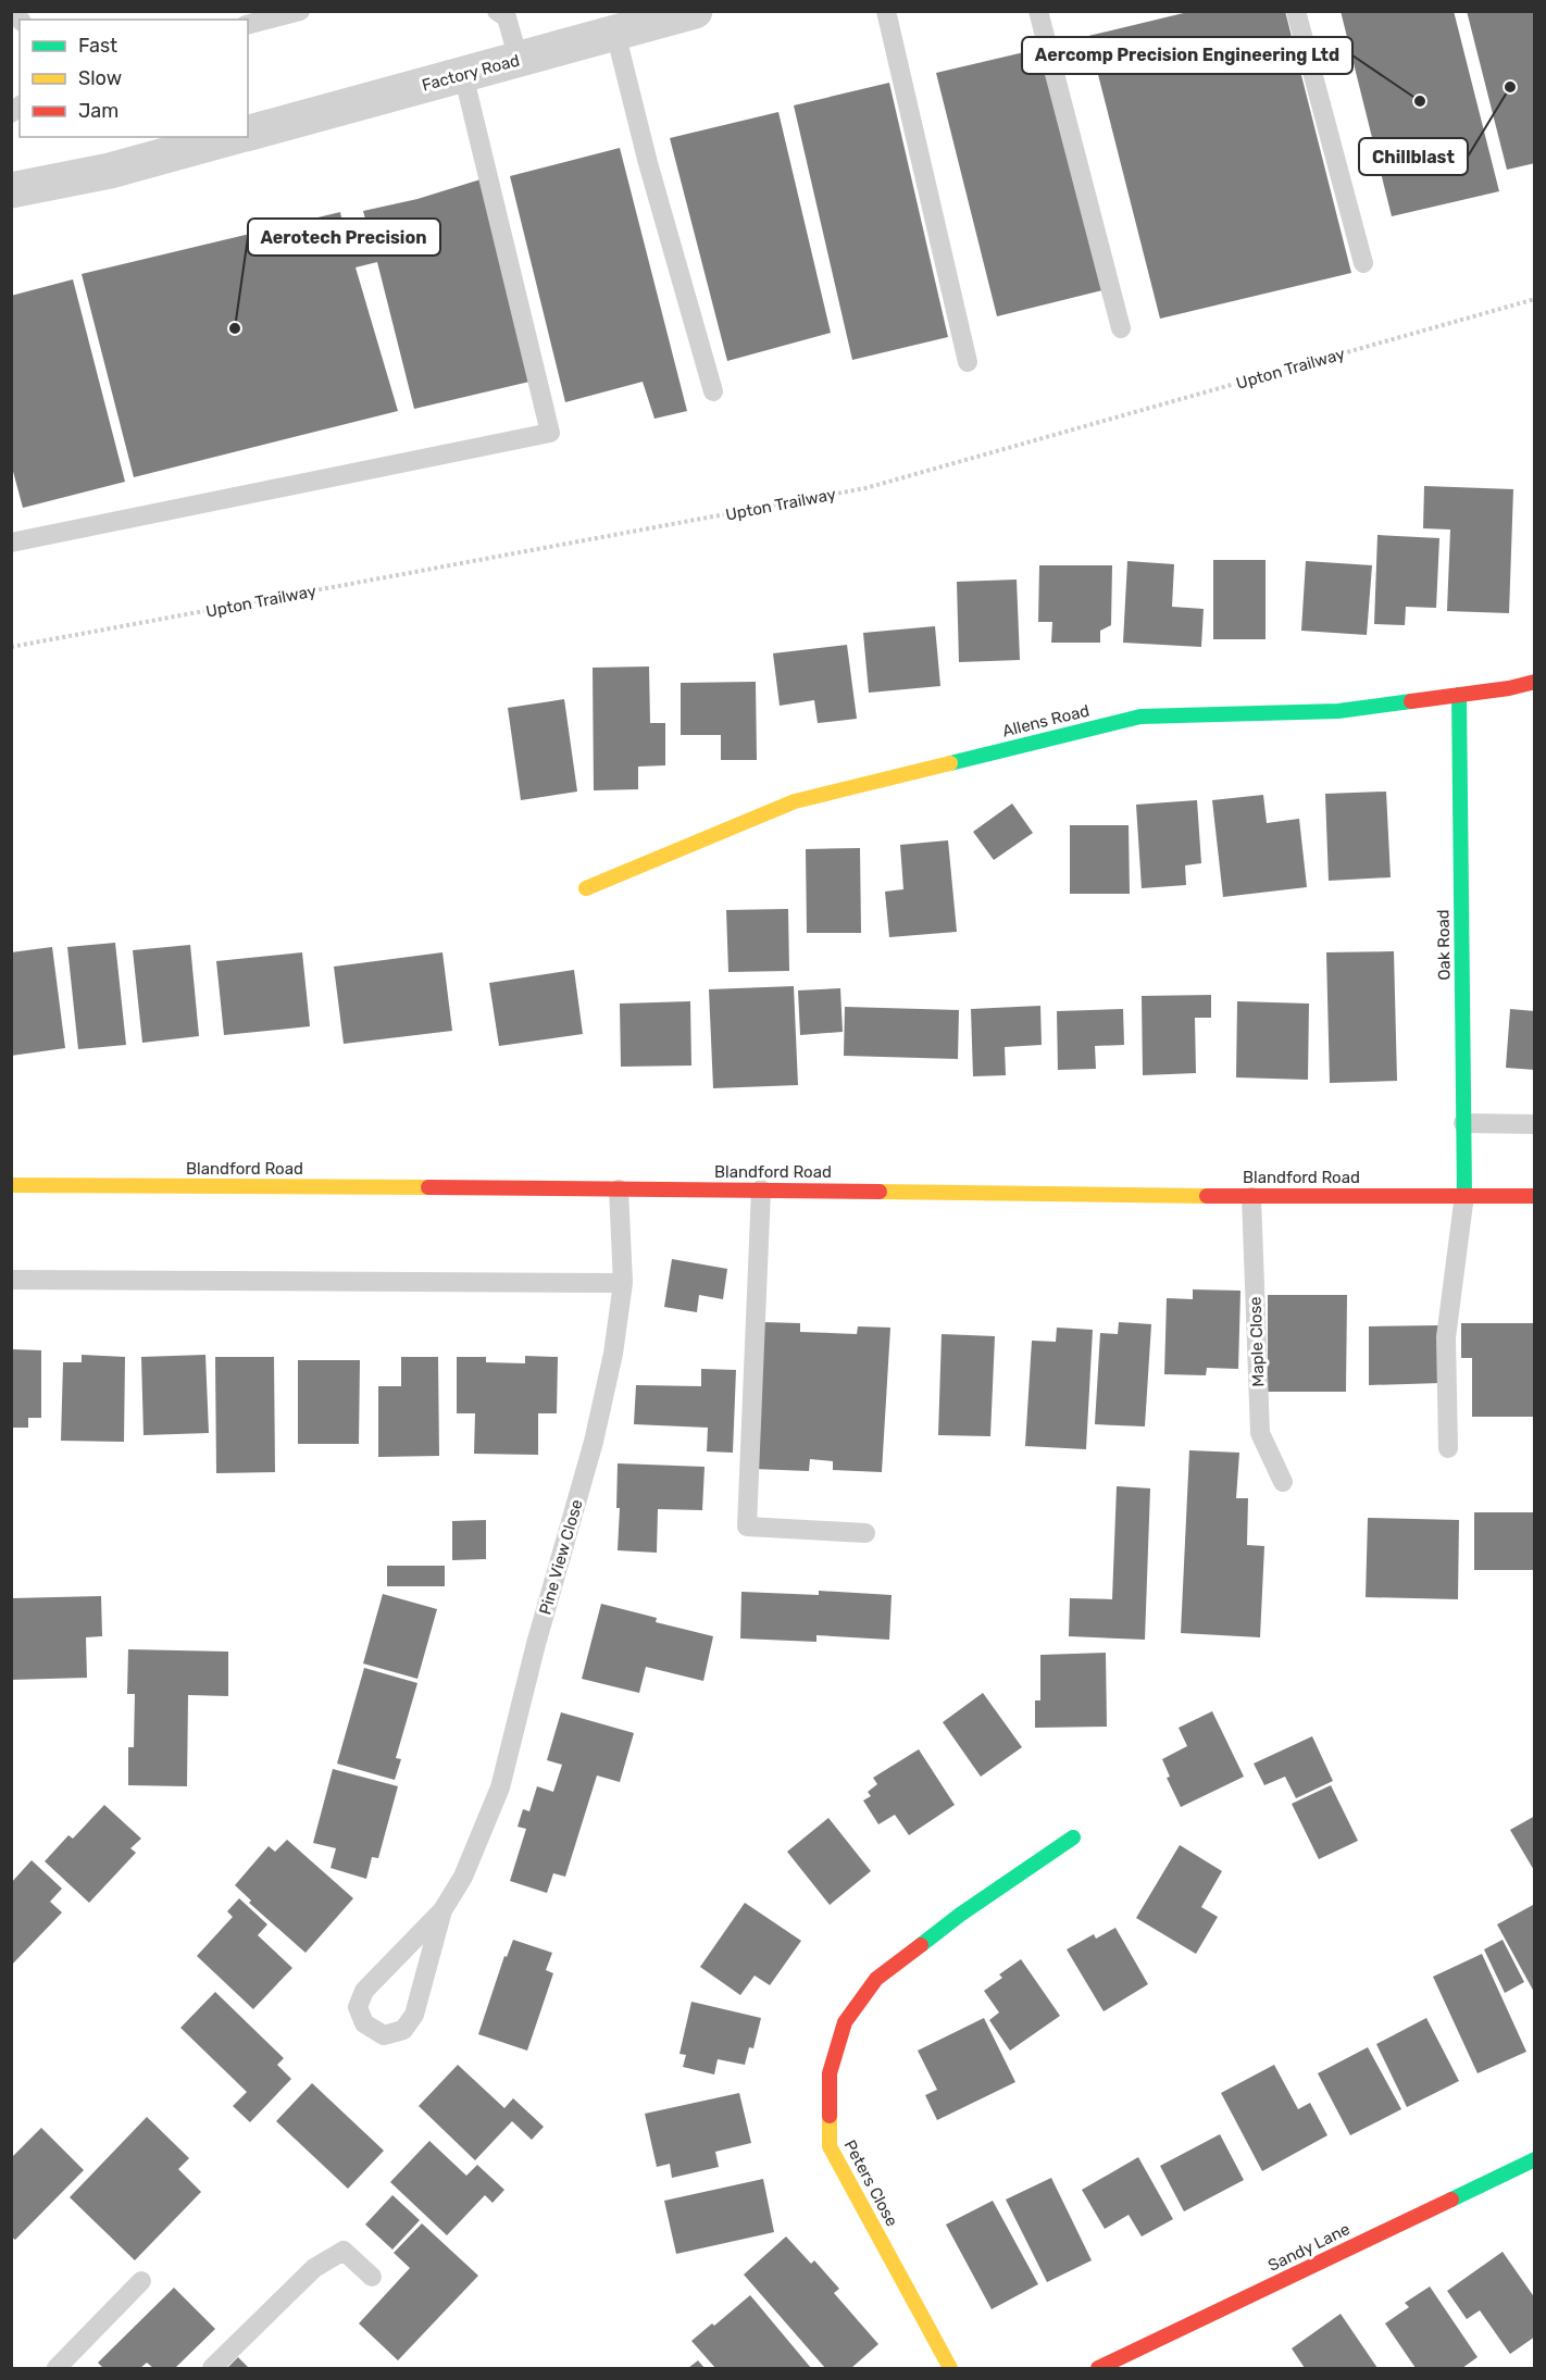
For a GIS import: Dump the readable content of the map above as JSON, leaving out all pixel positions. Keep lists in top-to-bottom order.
{
  "streets": {
    "street": [
      "Factory Road",
      "Allens Road",
      "Oak Road",
      "Blandford Road",
      "Peters Close",
      "Sandy Lane"
    ],
    "lane": ["Maple Close", "Pine View Close"],
    "path": ["Upton Trailway"]
  },
  "crossings": [
    ["Allens Road", "Oak Road"],
    ["Oak Road", "Blandford Road"],
    ["Blandford Road", "Maple Close"],
    ["Blandford Road", "Pine View Close"]
  ],
  "places": ["Chillblast", "Aercomp Precision Engineering Ltd", "Aerotech Precision"],
  "legend": ["Fast", "Slow", "Jam"]
}
